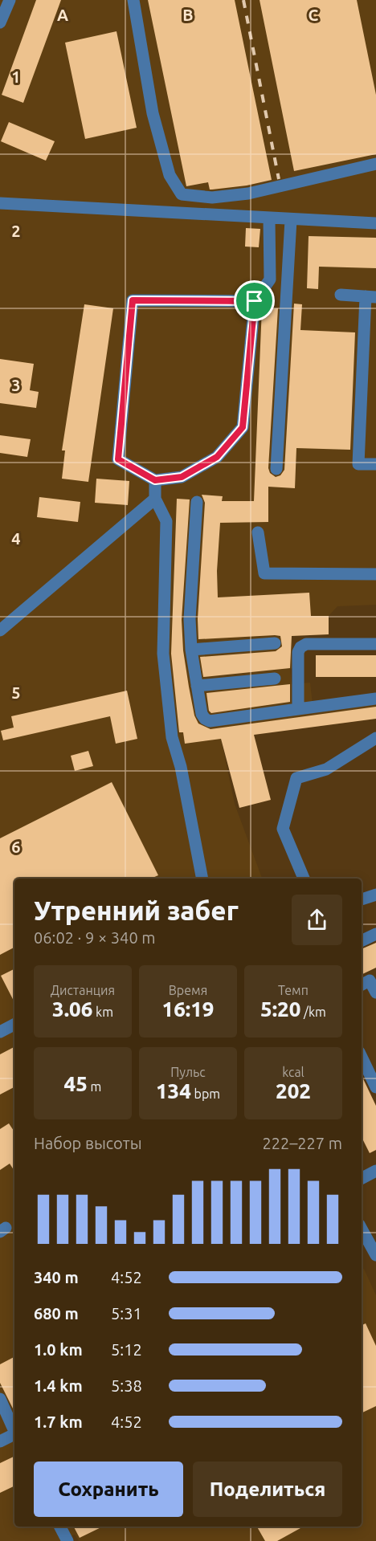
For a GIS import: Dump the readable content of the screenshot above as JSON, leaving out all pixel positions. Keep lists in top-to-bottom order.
{
  "page": {
    "heading": ["Утренний забег", "06:02 · 9 × 340 m"],
    "stats": [
      ["Дистанция", "3.06 km"],
      ["Время", "16:19"],
      ["Темп", "5:20 /km"],
      ["45 m"],
      ["Пульс", "134 bpm"],
      ["kcal", "202"]
    ],
    "chart": ["Набор высоты", "222–227 m"],
    "list": [
      {
        "name": "340 m",
        "note": "4:52"
      },
      {
        "name": "680 m",
        "note": "5:31"
      },
      {
        "name": "1.0 km",
        "note": "5:12"
      },
      {
        "name": "1.4 km",
        "note": "5:38"
      },
      {
        "name": "1.7 km",
        "note": "4:52"
      }
    ],
    "buttons": ["Сохранить", "Поделиться"]
  },
  "grid": {
    "columns": ["A", "B", "C"],
    "rows": [
      "1",
      "2",
      "3",
      "4",
      "5",
      "6"
    ]
  }
}
